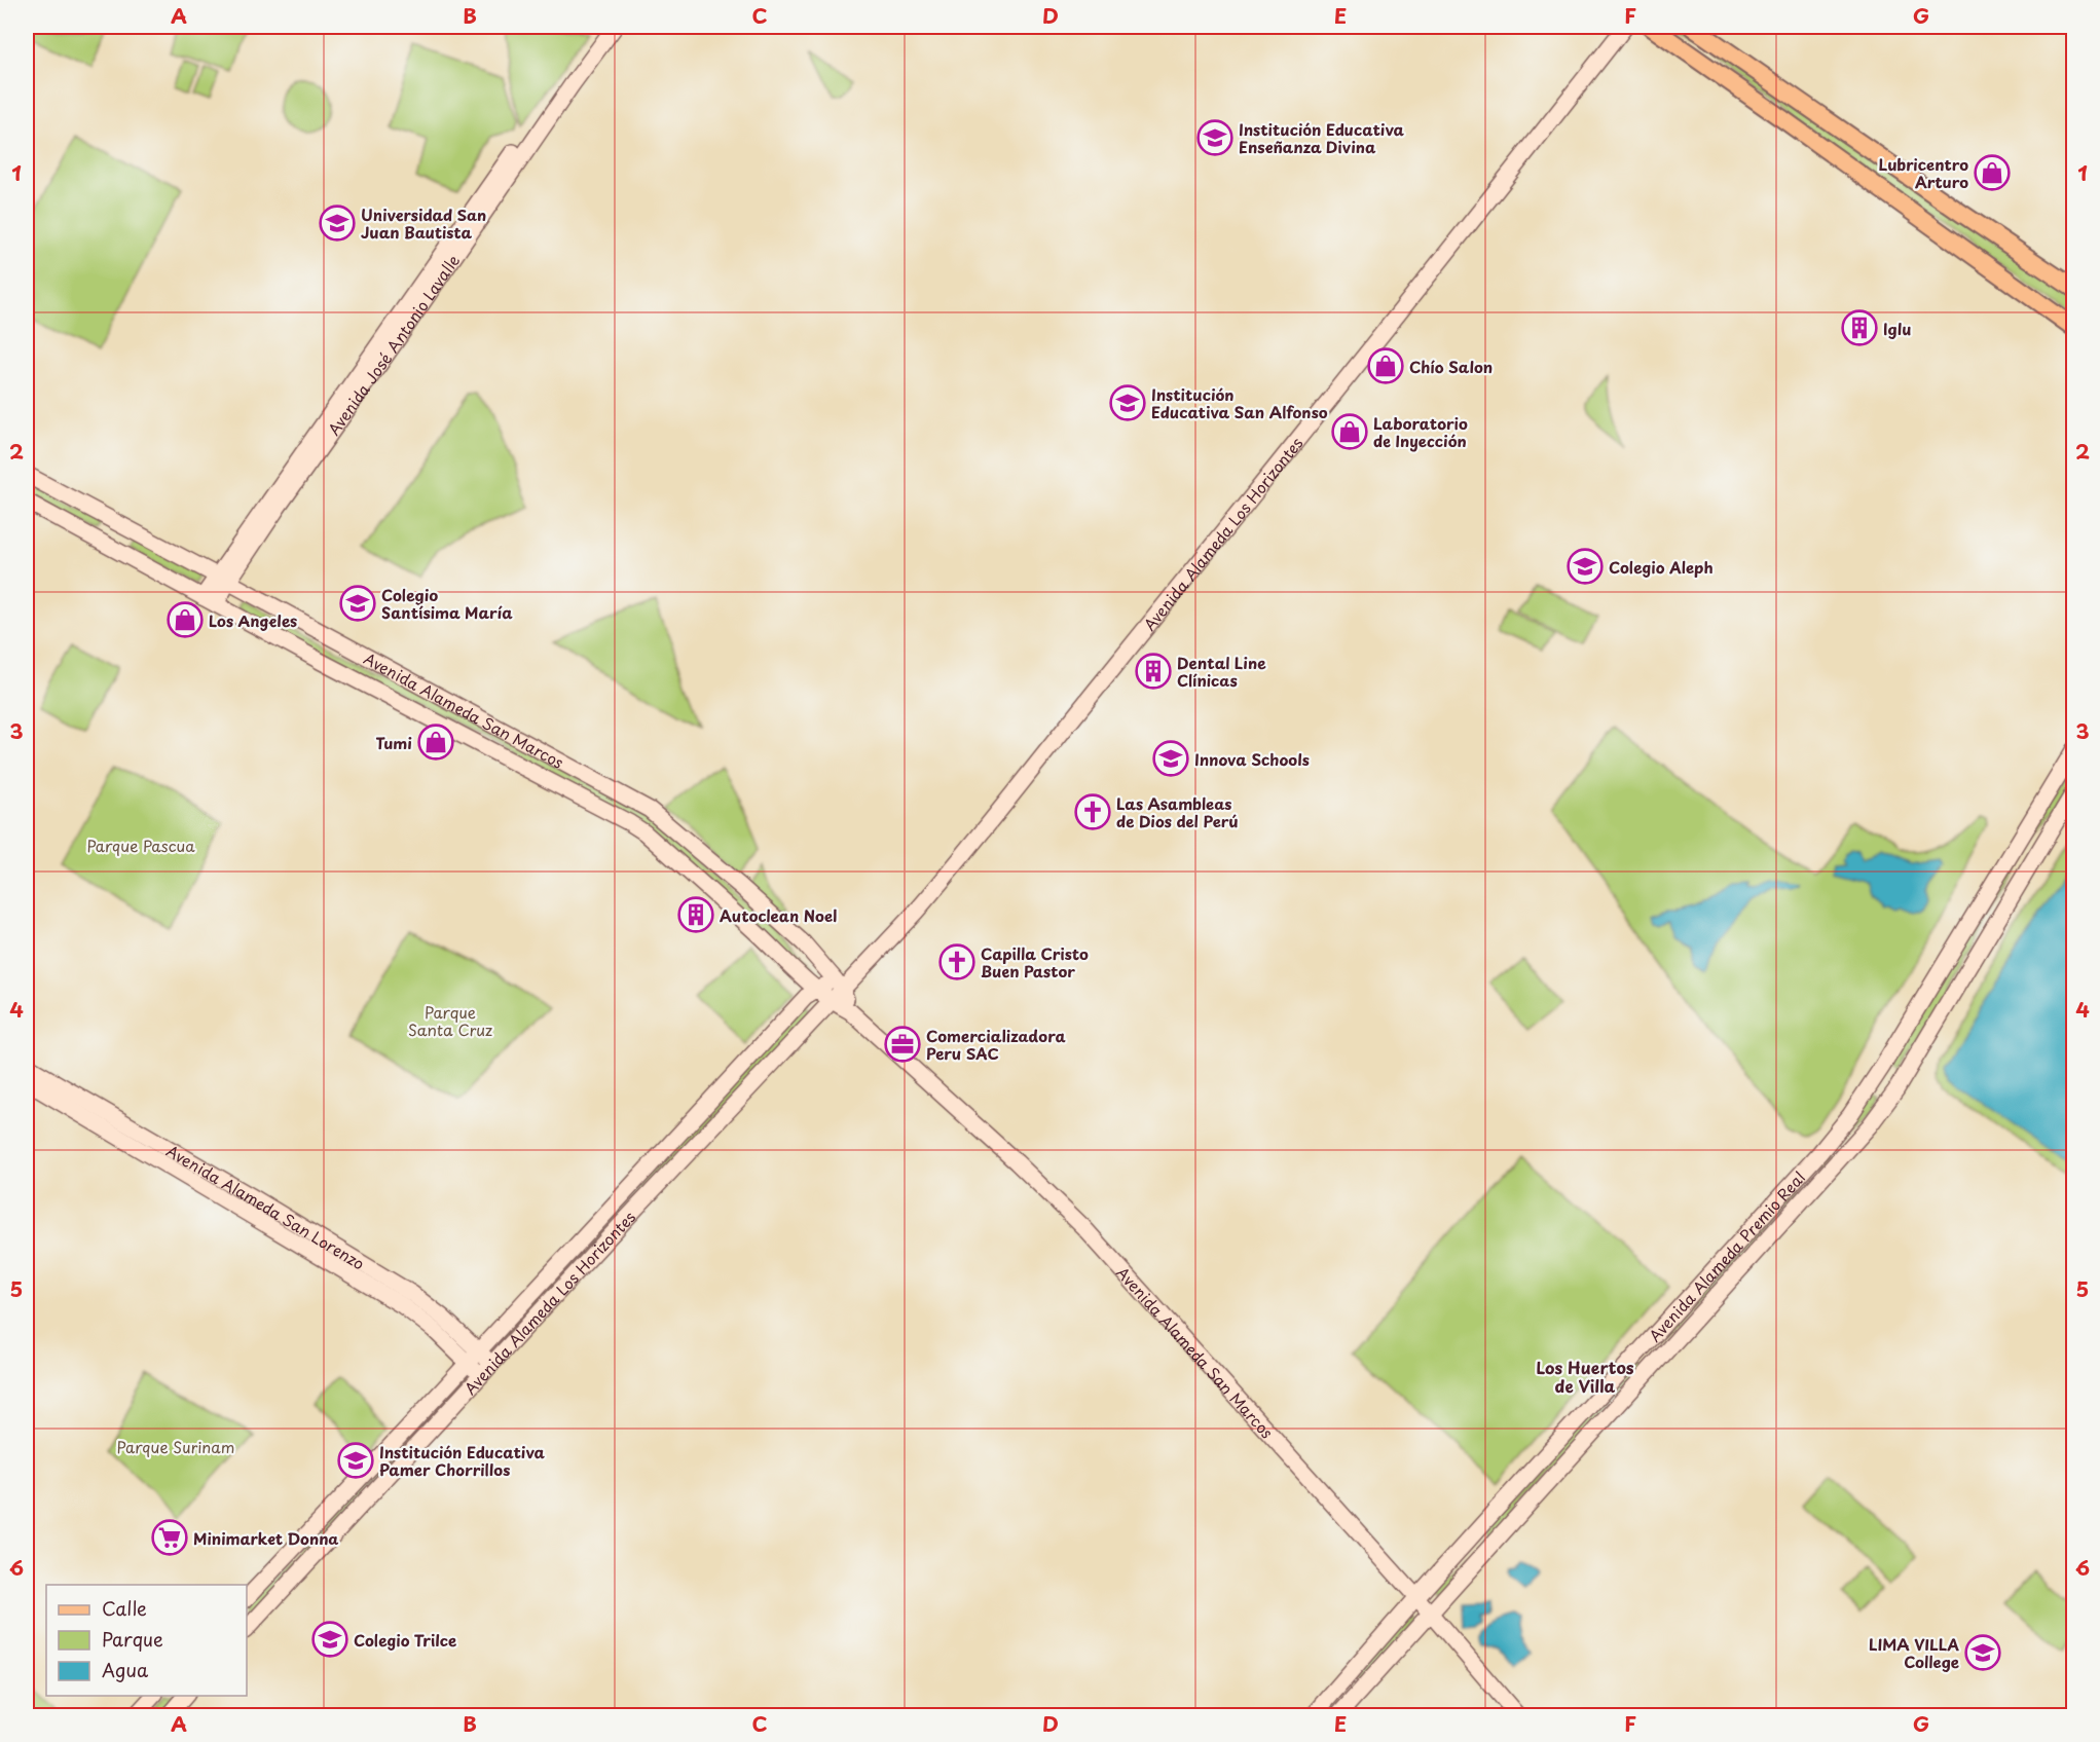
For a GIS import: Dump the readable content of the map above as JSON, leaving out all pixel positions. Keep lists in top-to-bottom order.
{
  "streets": {
    "street": [
      "Avenida José Antonio Lavalle",
      "Avenida Alameda Los Horizontes",
      "Avenida Alameda San Marcos",
      "Avenida Alameda San Lorenzo",
      "Avenida Alameda Premio Real"
    ]
  },
  "crossings": [
    ["Avenida José Antonio Lavalle", "Avenida Alameda San Marcos"],
    ["Avenida Alameda Los Horizontes", "Avenida Alameda San Marcos"],
    ["Avenida Alameda Los Horizontes", "Avenida Alameda San Lorenzo"],
    ["Avenida Alameda San Marcos", "Avenida Alameda Premio Real"]
  ],
  "districts": ["Los Huertos de Villa"],
  "parks": ["Parque Pascua", "Parque Santa Cruz", "Parque Surinam"],
  "places": {
    "school or university": [
      "Institución Educativa Enseñanza Divina",
      "Universidad San Juan Bautista",
      "Institución Educativa San Alfonso",
      "Colegio Aleph",
      "Colegio Santísima María",
      "Innova Schools",
      "Institución Educativa Pamer Chorrillos",
      "Colegio Trilce",
      "LIMA VILLA College"
    ],
    "shop": [
      "Lubricentro Arturo",
      "Chío Salon",
      "Laboratorio de Inyección",
      "Los Angeles",
      "Tumi"
    ],
    "building": ["Iglu", "Dental Line Clínicas", "Autoclean Noel"],
    "church": ["Las Asambleas de Dios del Perú", "Capilla Cristo Buen Pastor"],
    "office": ["Comercializadora Peru SAC"],
    "supermarket": ["Minimarket Donna"]
  },
  "legend": ["Calle", "Parque", "Agua"],
  "grid": {
    "columns": [
      "A",
      "B",
      "C",
      "D",
      "E",
      "F",
      "G"
    ],
    "rows": [
      "1",
      "2",
      "3",
      "4",
      "5",
      "6"
    ]
  }
}
